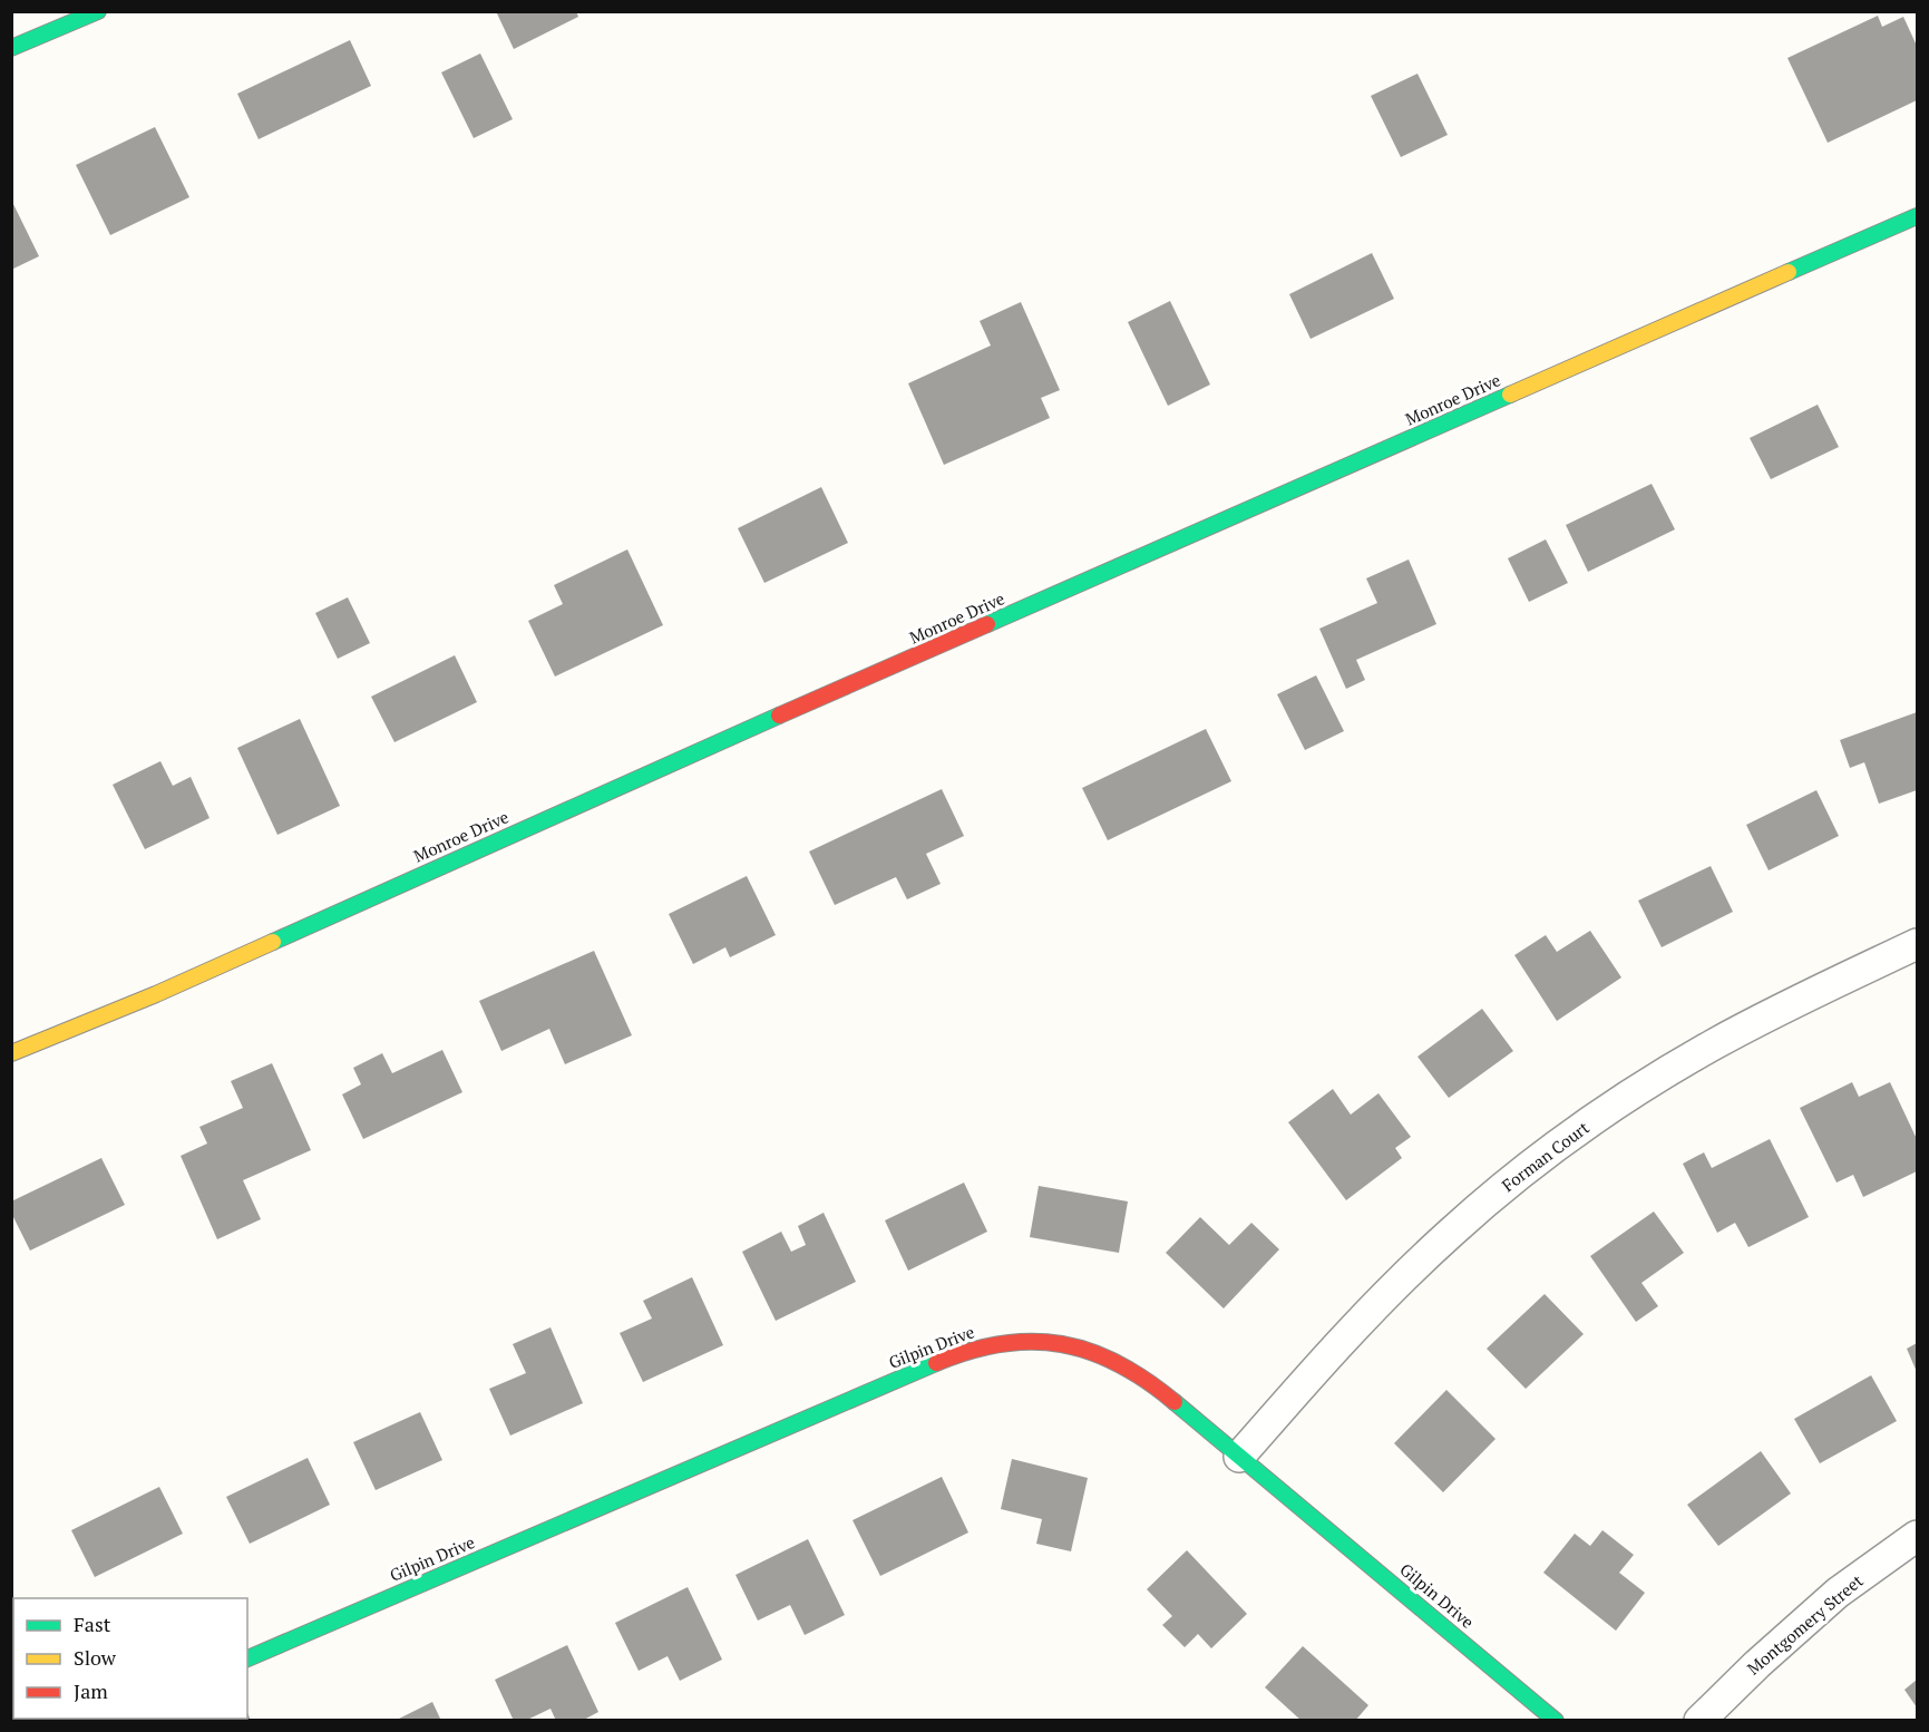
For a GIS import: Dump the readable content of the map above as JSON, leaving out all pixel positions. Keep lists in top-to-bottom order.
{
  "streets": {
    "street": [
      "Monroe Drive",
      "Forman Court",
      "Gilpin Drive",
      "Montgomery Street"
    ]
  },
  "crossings": [
    ["Forman Court", "Gilpin Drive"]
  ],
  "legend": ["Fast", "Slow", "Jam"]
}
